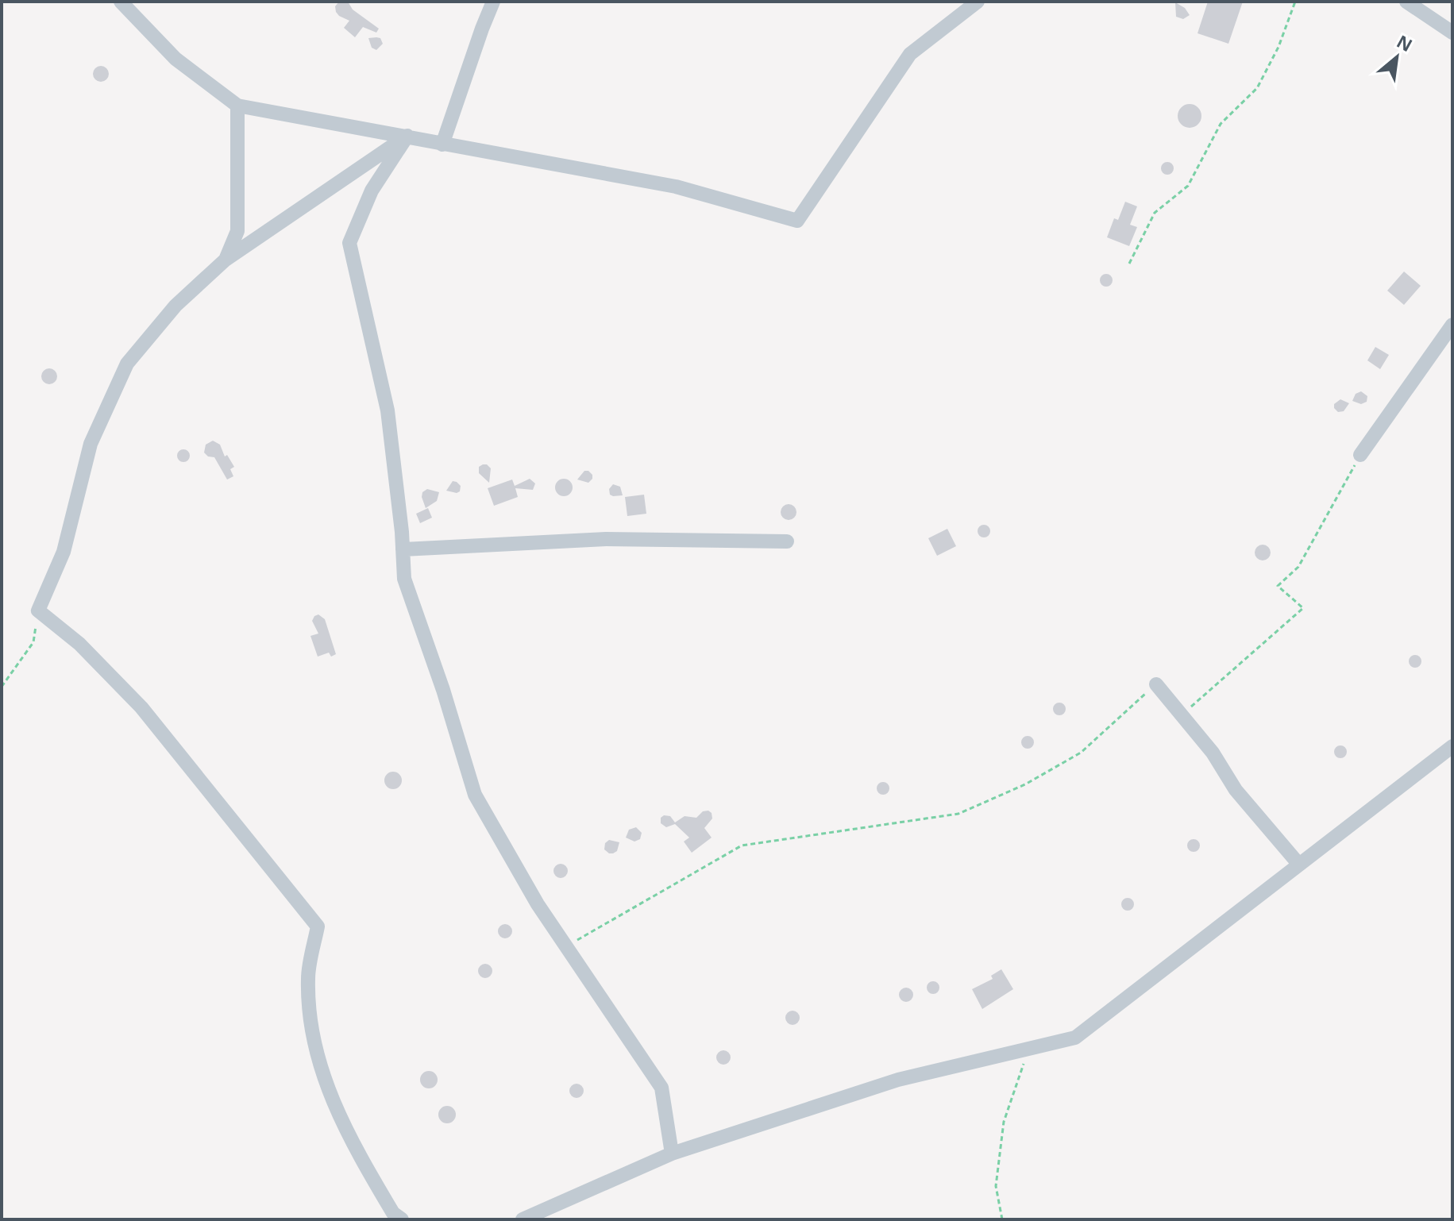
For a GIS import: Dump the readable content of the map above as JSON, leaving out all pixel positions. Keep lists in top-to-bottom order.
{
  "north": "top right"
}
